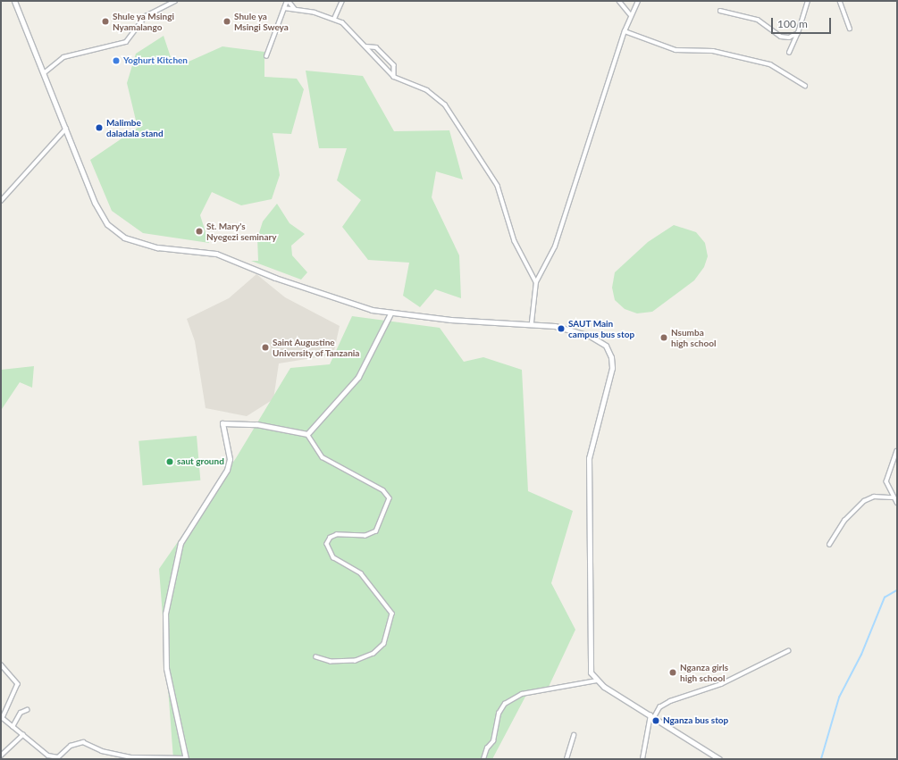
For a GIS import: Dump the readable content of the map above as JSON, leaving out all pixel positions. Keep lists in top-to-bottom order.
{
  "places": [
    "Shule ya Msingi Nyamalango",
    "Shule ya Msingi Sweya",
    "Yoghurt Kitchen",
    "Malimbe daladala stand",
    "St. Mary's Nyegezi seminary",
    "SAUT Main campus bus stop",
    "Nsumba high school",
    "Saint Augustine University of Tanzania",
    "saut ground",
    "Nganza girls high school",
    "Nganza bus stop"
  ],
  "scale_bar": "100 m"
}
